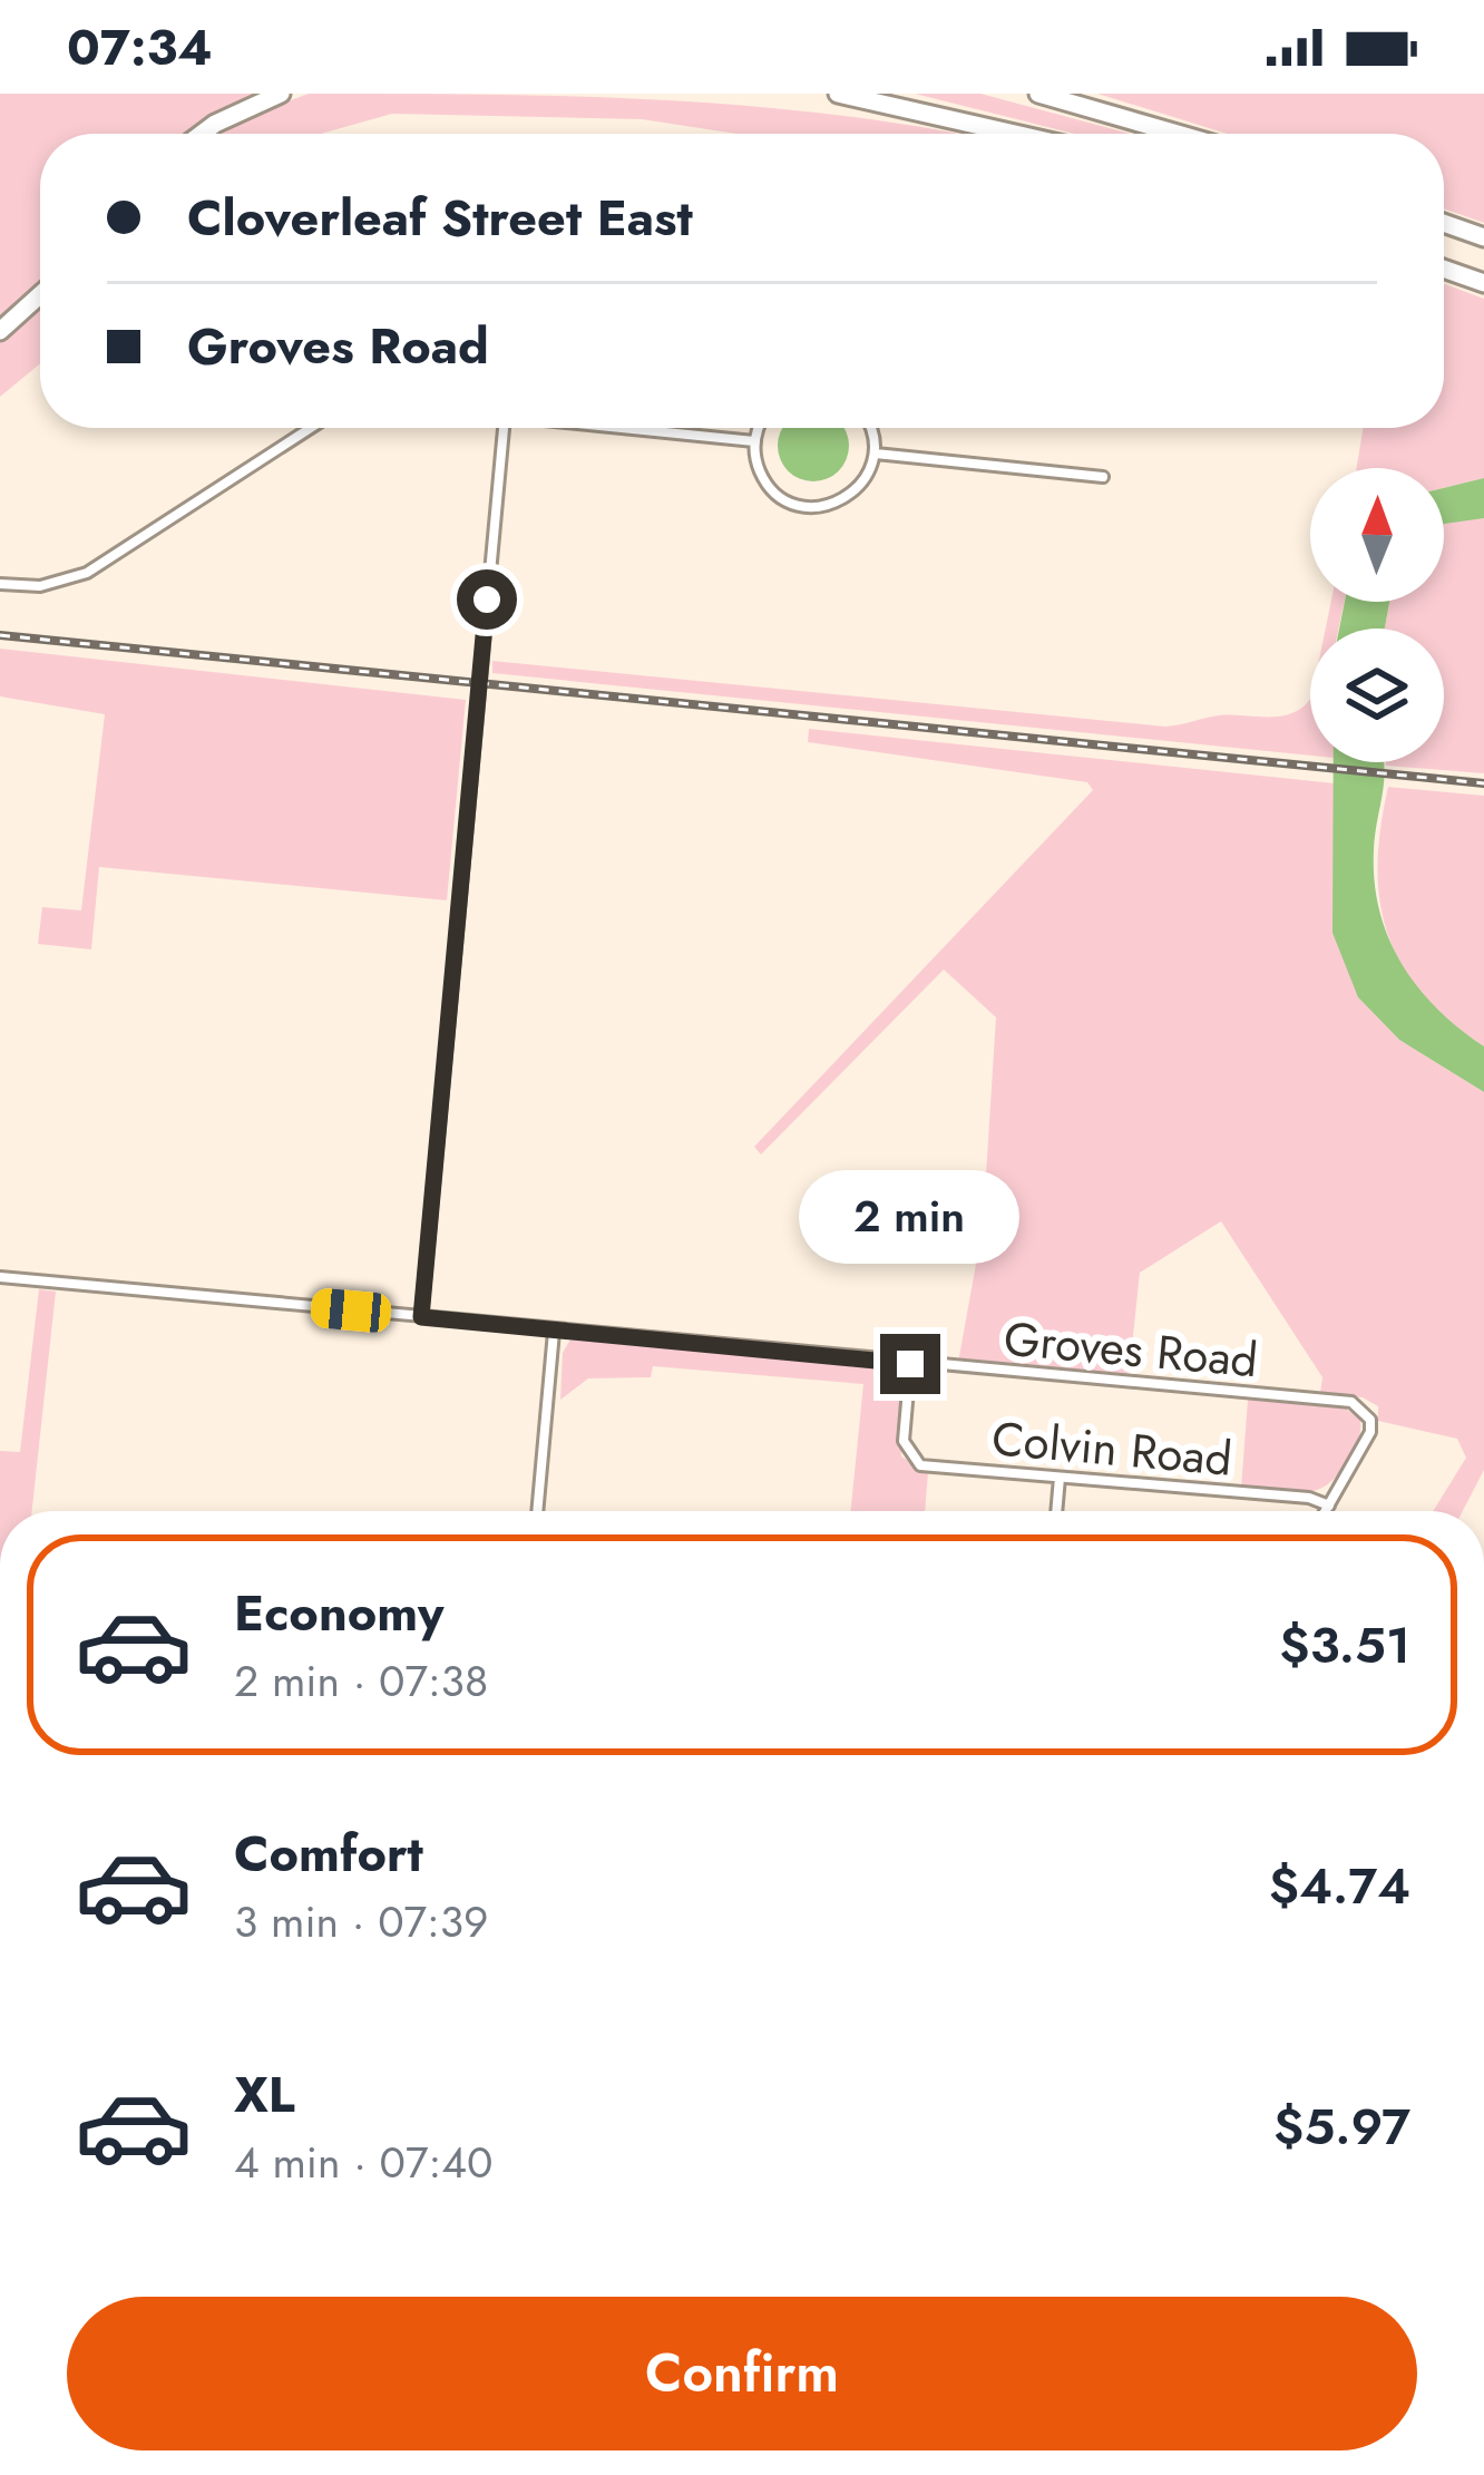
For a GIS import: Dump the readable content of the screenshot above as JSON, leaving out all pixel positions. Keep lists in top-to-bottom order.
{
  "streets": {
    "street": ["Groves Road", "Colvin Road"]
  },
  "crossings": [
    ["Groves Road", "Colvin Road"]
  ],
  "north": "top",
  "page": {
    "status": "07:34",
    "banner": ["Cloverleaf Street East", "Groves Road"],
    "bubble": "2 min",
    "list": [
      {
        "name": "Economy",
        "note": "2 min · 07:38",
        "value": "$3.51"
      },
      {
        "name": "Comfort",
        "note": "3 min · 07:39",
        "value": "$4.74"
      },
      {
        "name": "XL",
        "note": "4 min · 07:40",
        "value": "$5.97"
      }
    ],
    "buttons": "Confirm"
  }
}
